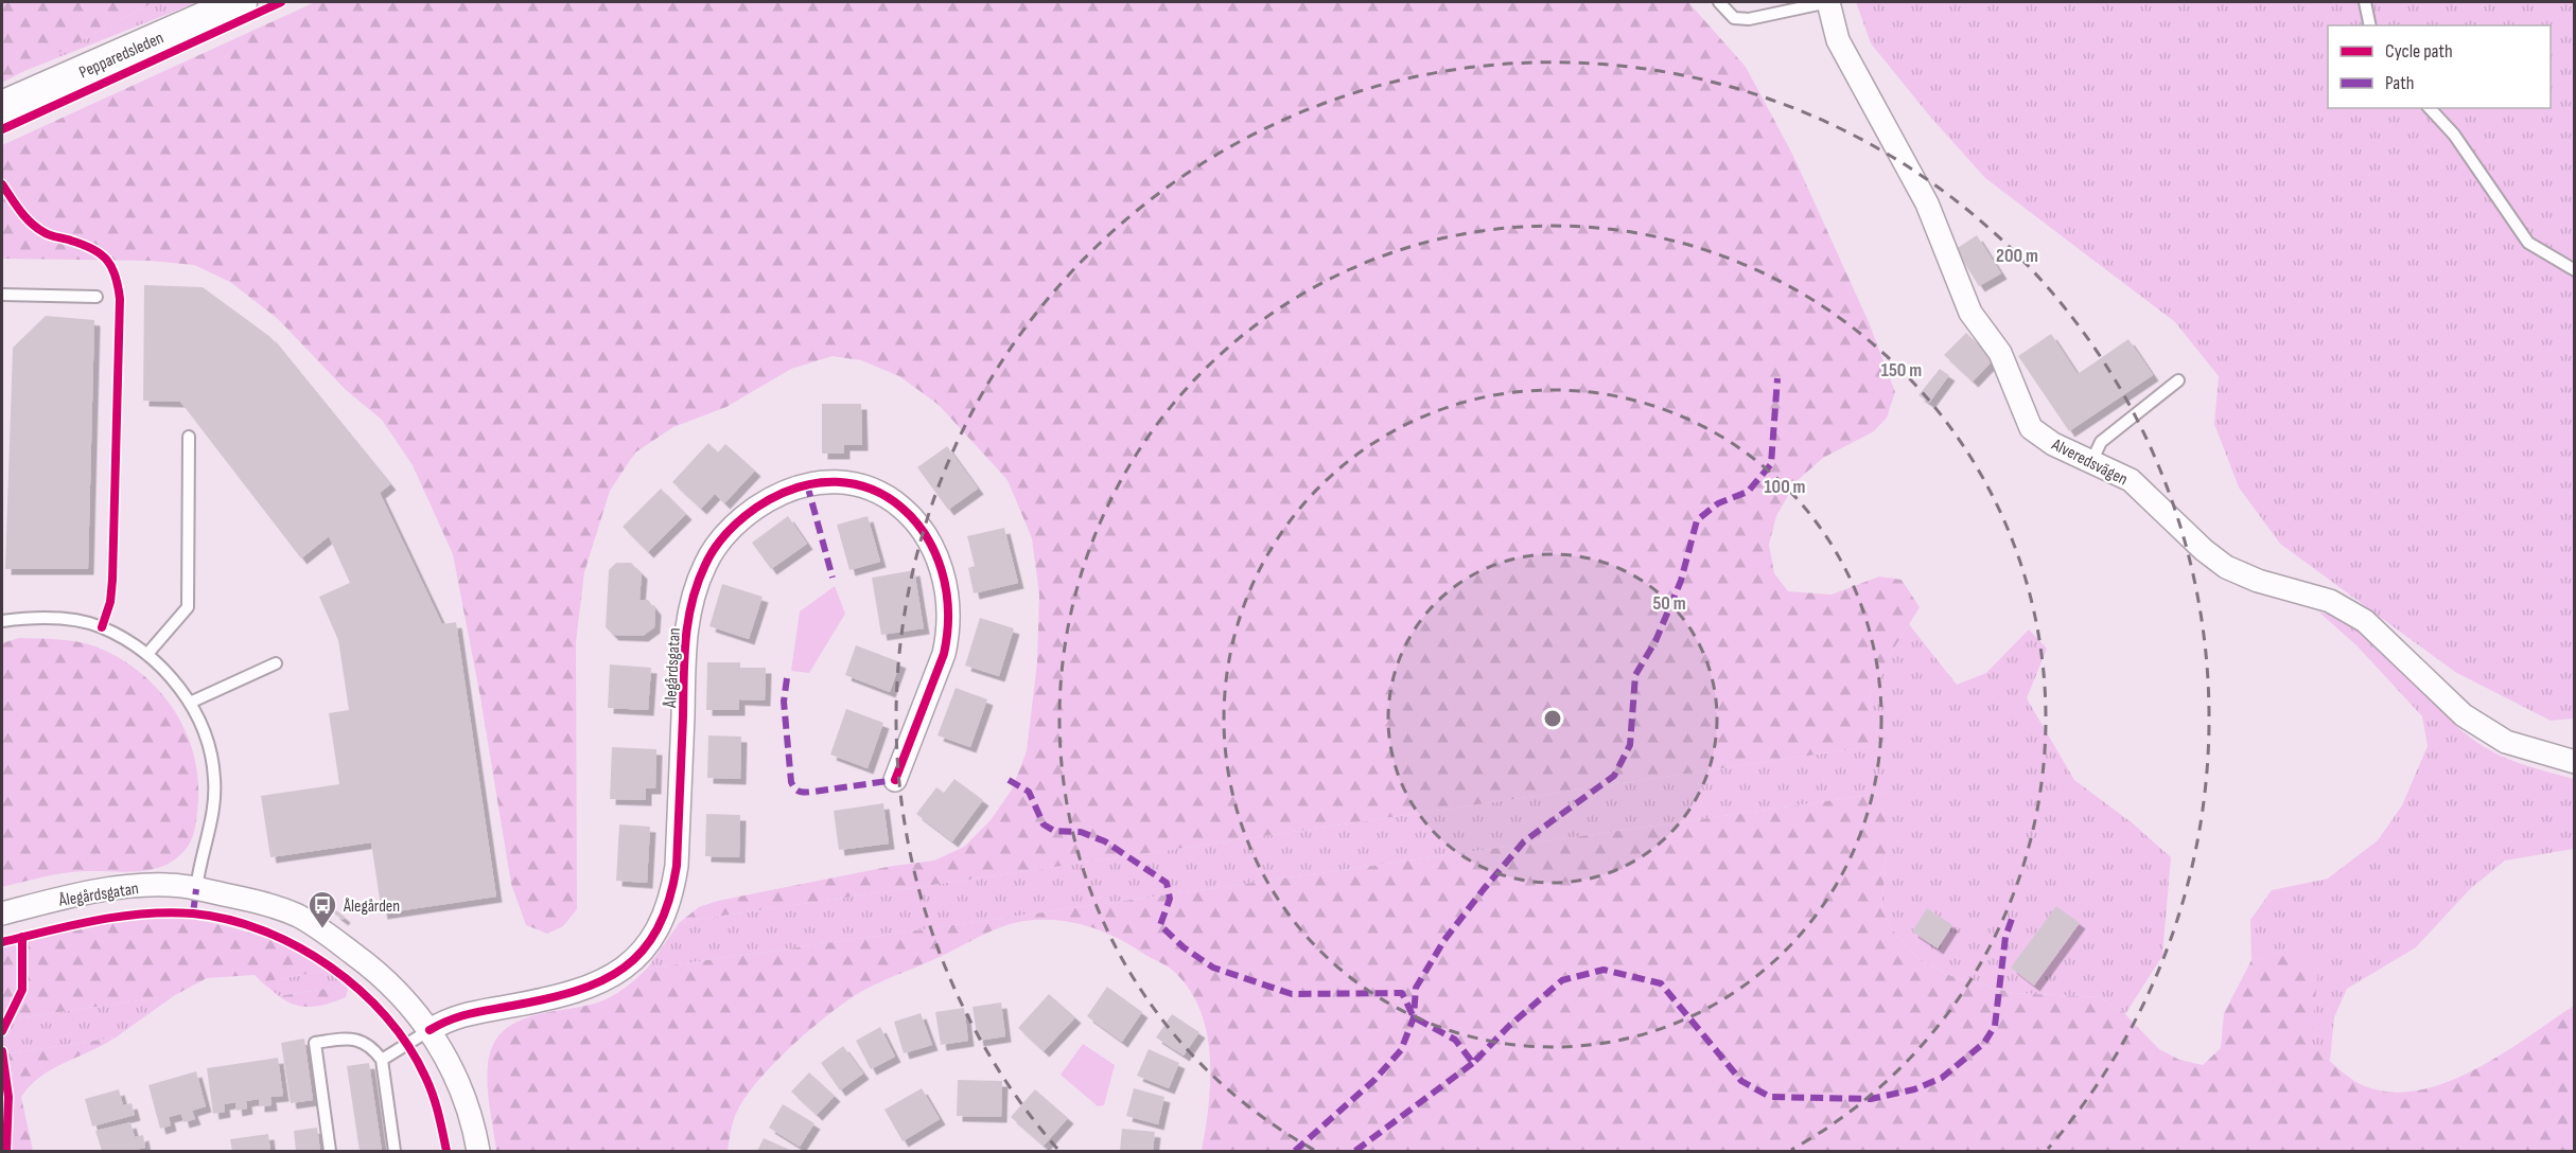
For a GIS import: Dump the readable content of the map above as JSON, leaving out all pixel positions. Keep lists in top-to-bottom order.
{
  "streets": {
    "street": ["Pepparedsleden", "Alveredsvägen", "Ålegårdsgatan"]
  },
  "places": {
    "bus stop": ["Ålegården"]
  },
  "legend": ["Cycle path", "Path"],
  "rings": [
    "200 m",
    "150 m",
    "100 m",
    "50 m"
  ]
}
